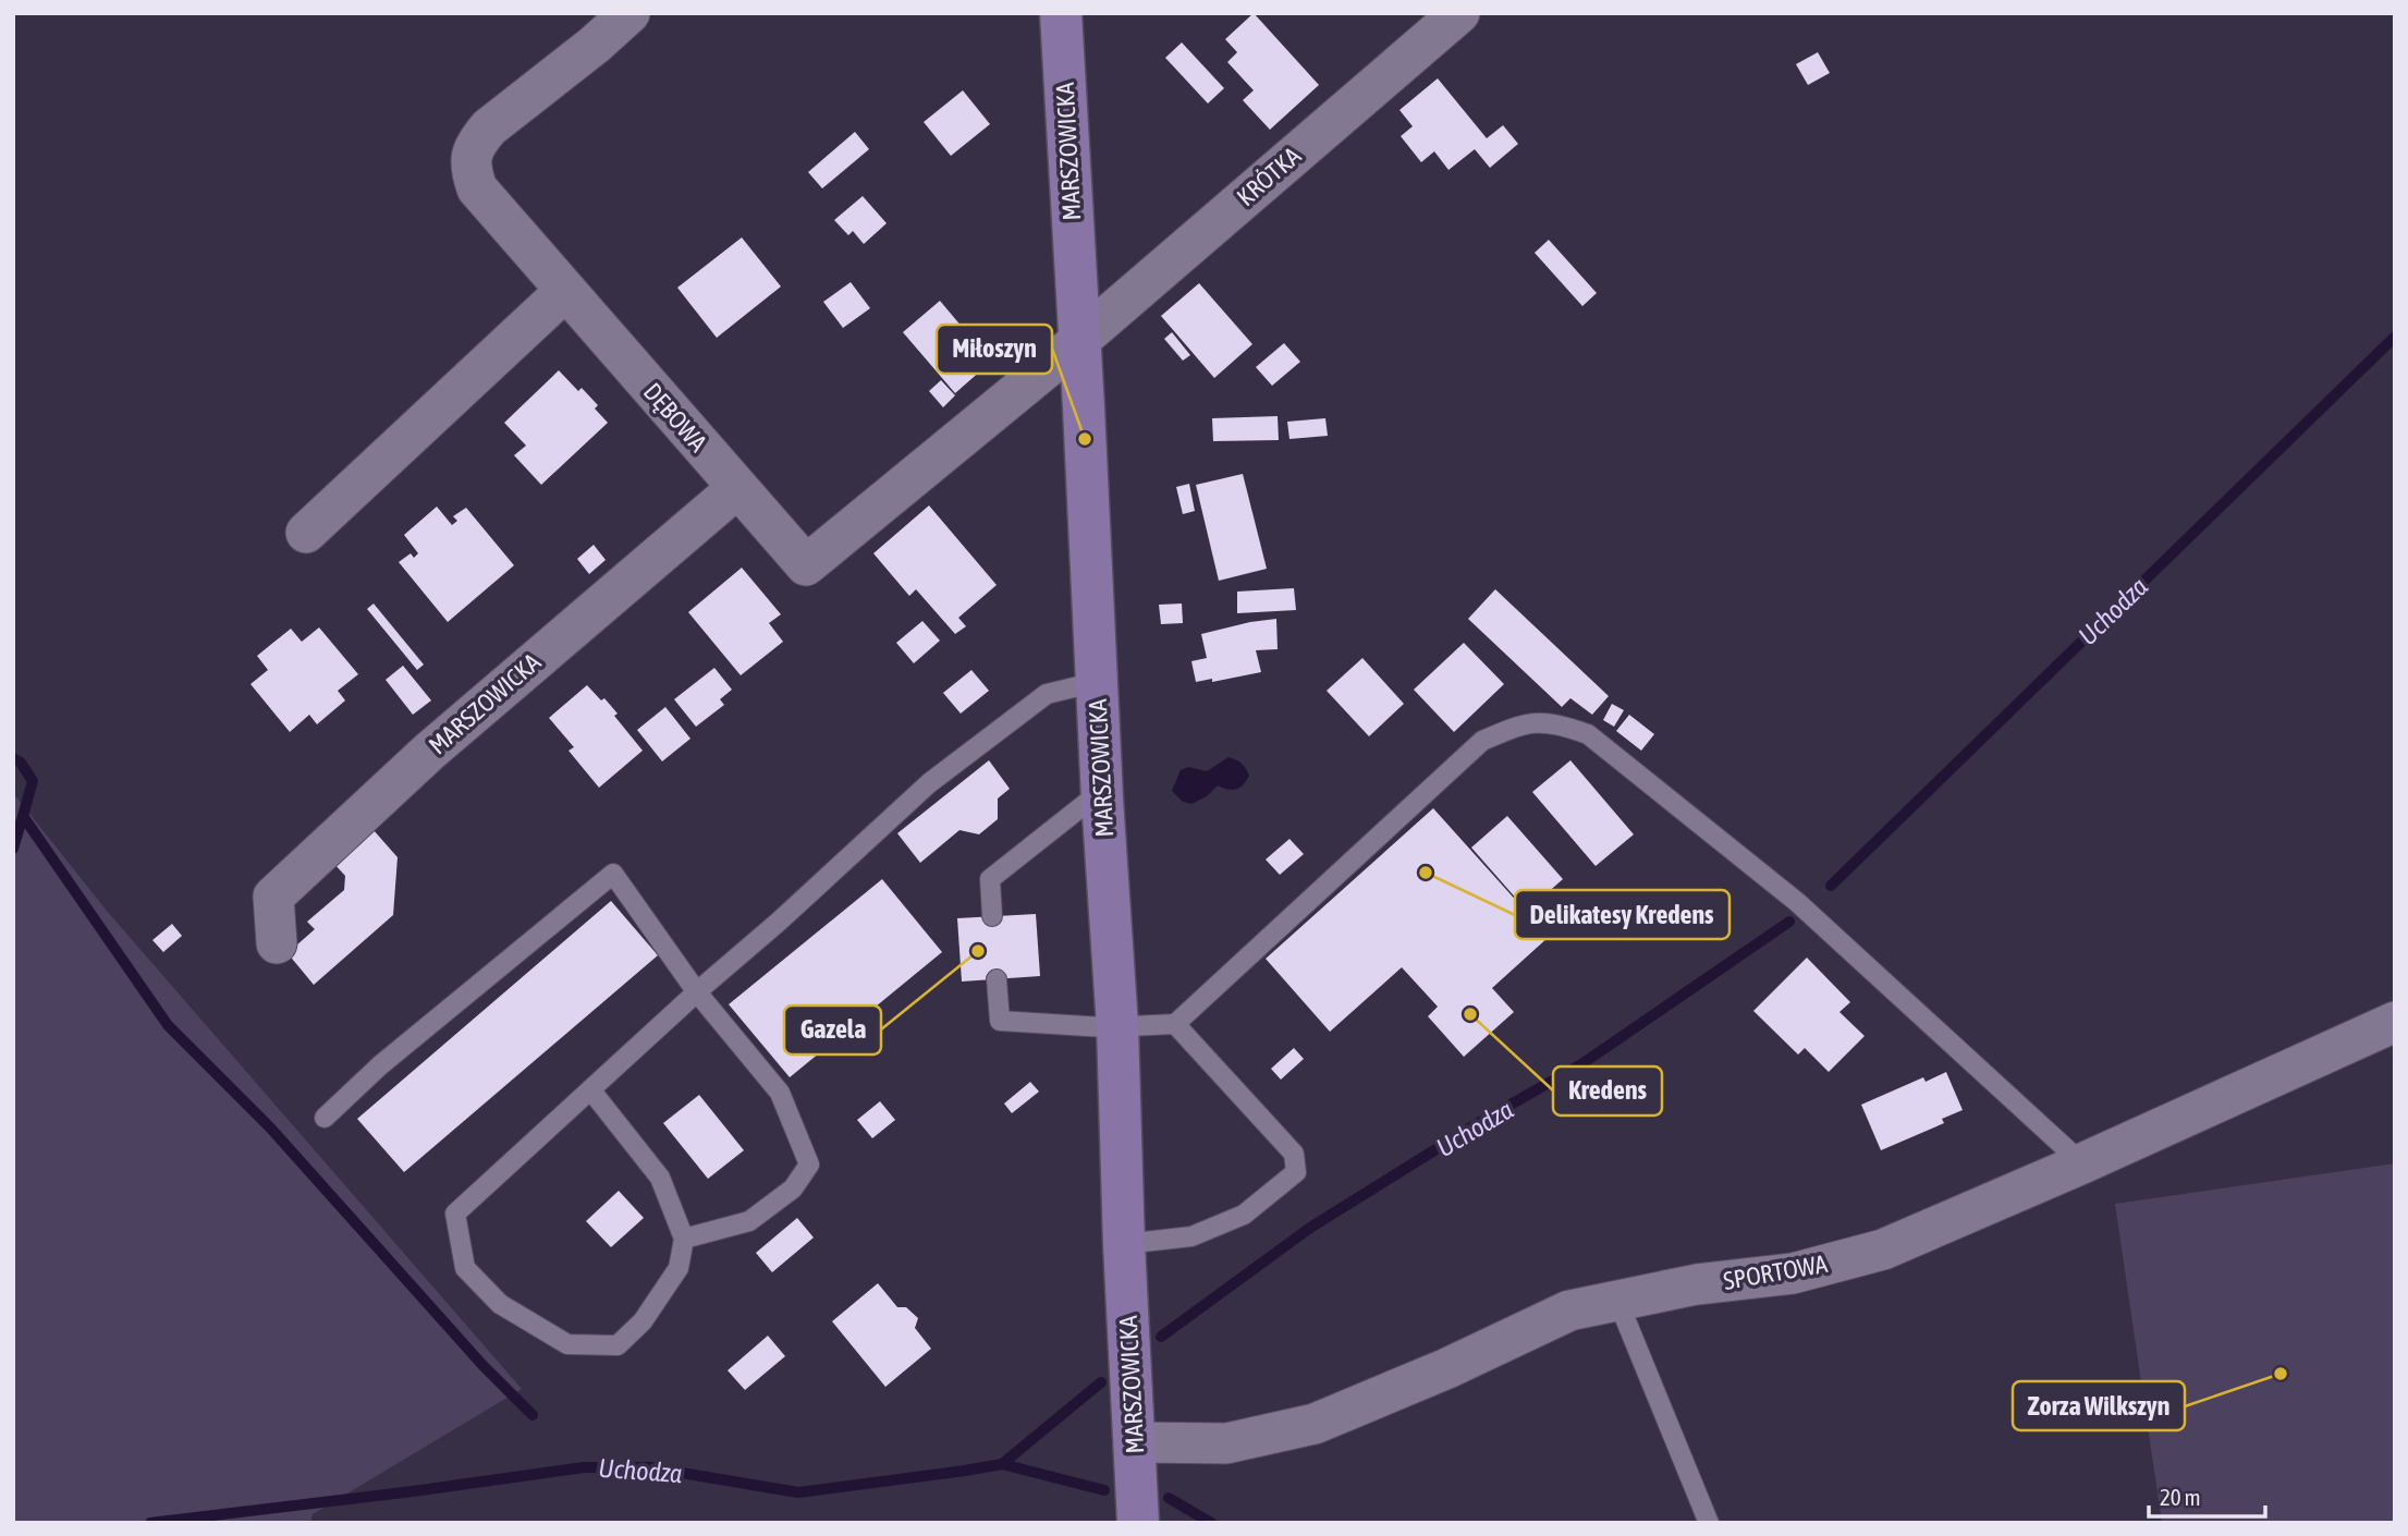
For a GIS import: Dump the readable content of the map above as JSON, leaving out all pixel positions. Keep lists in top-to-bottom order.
{
  "streets": {
    "street": [
      "MARSZOWICKA",
      "KRÓTKA",
      "DĘBOWA",
      "SPORTOWA"
    ]
  },
  "crossings": [
    ["MARSZOWICKA", "KRÓTKA"],
    ["MARSZOWICKA", "DĘBOWA"],
    ["MARSZOWICKA", "SPORTOWA"],
    ["KRÓTKA", "DĘBOWA"]
  ],
  "water": ["Uchodza"],
  "places": [
    "Miłoszyn",
    "Delikatesy Kredens",
    "Gazela",
    "Kredens",
    "Zorza Wilkszyn"
  ],
  "scale_bar": "20 m"
}
